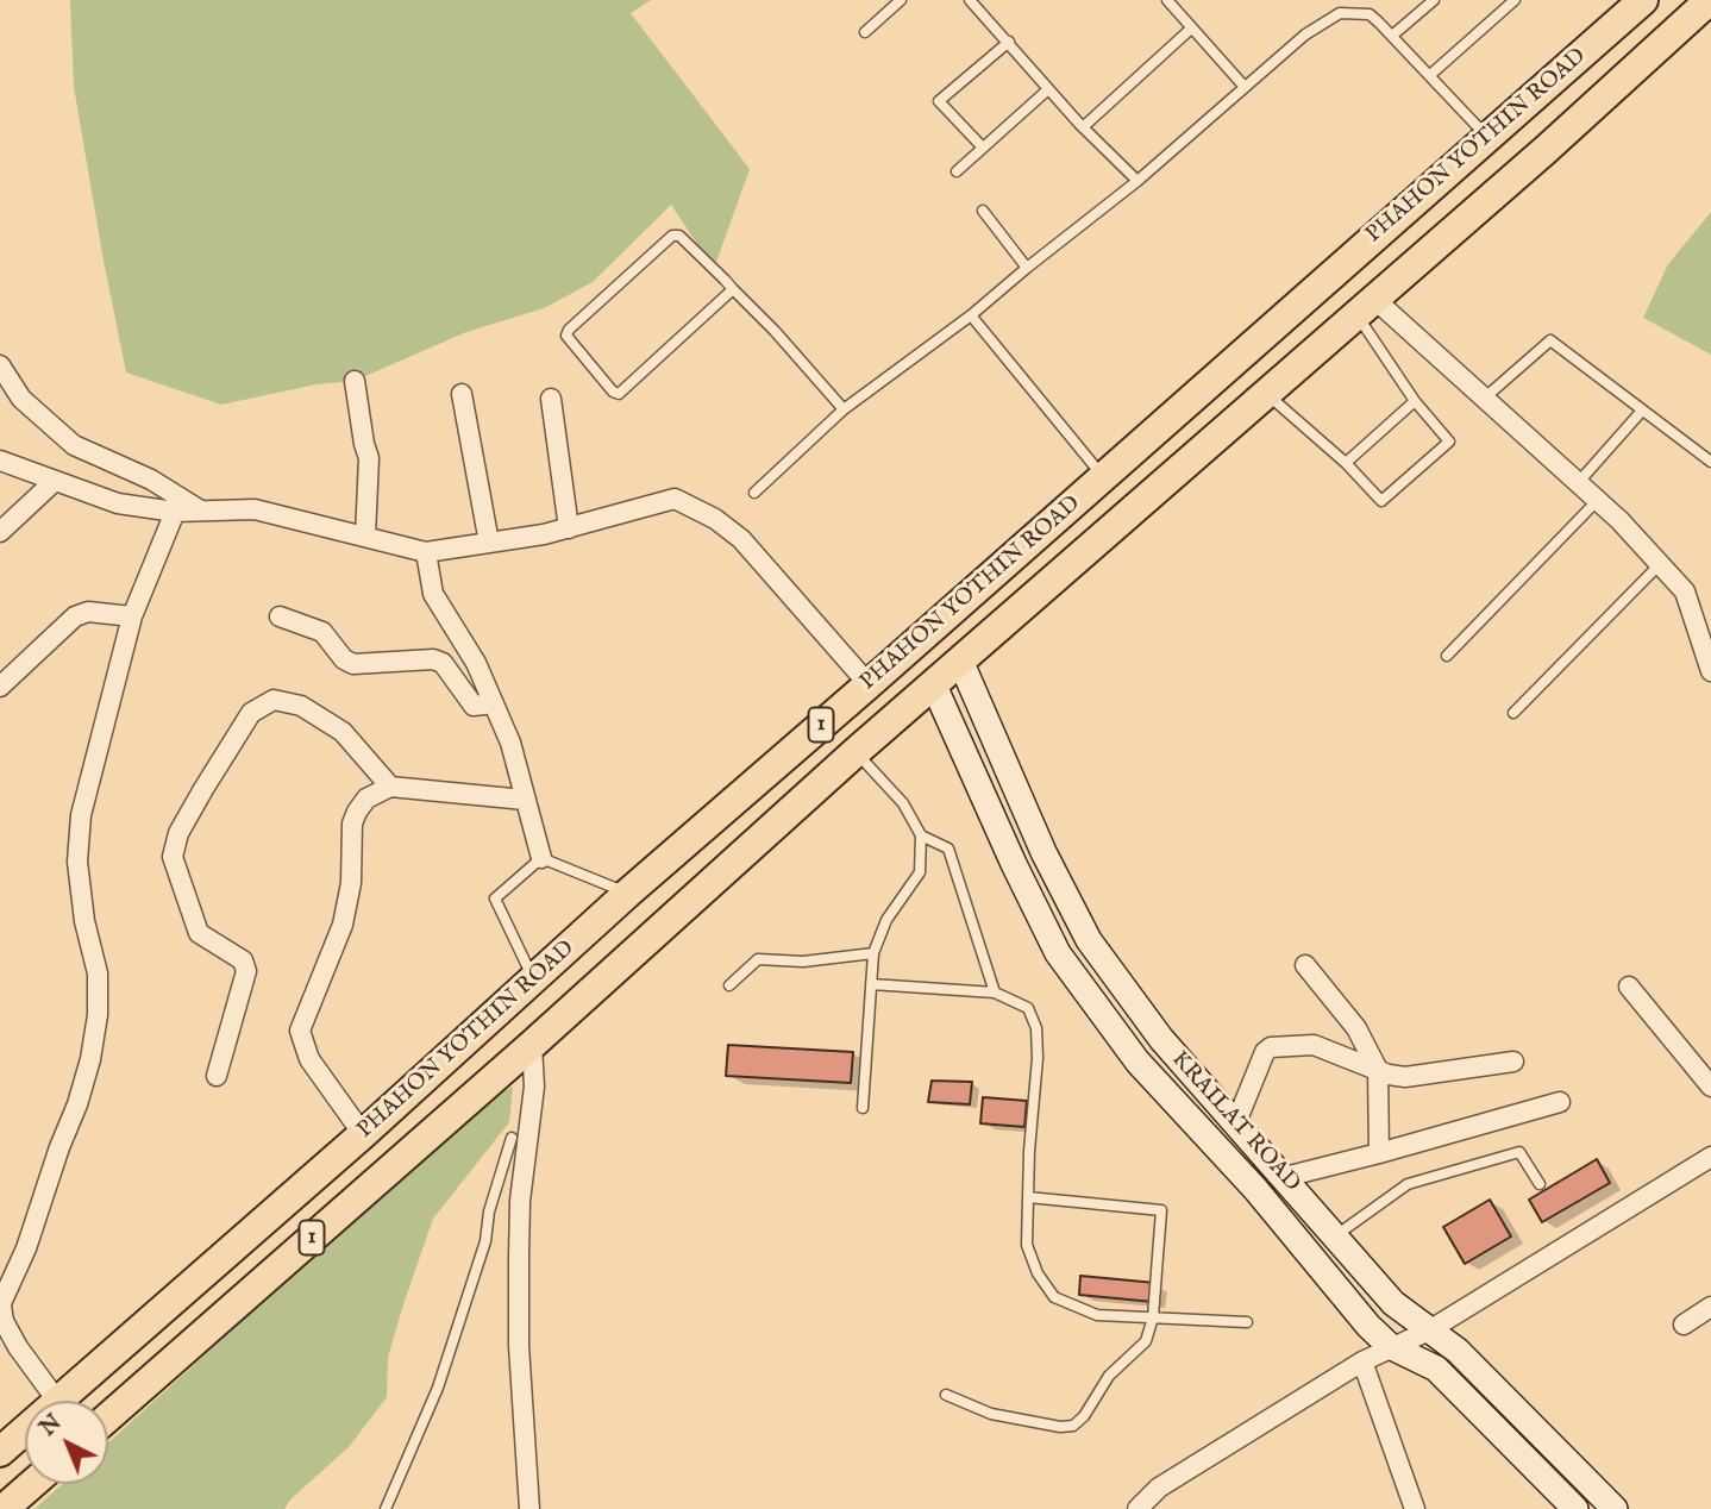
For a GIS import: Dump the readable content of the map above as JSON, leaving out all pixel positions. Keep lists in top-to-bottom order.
{
  "streets": {
    "main road": ["PHAHON YOTHIN ROAD", "1", "KRAILAT ROAD"]
  },
  "crossings": [
    ["PHAHON YOTHIN ROAD", "KRAILAT ROAD"]
  ],
  "north": "top left"
}
